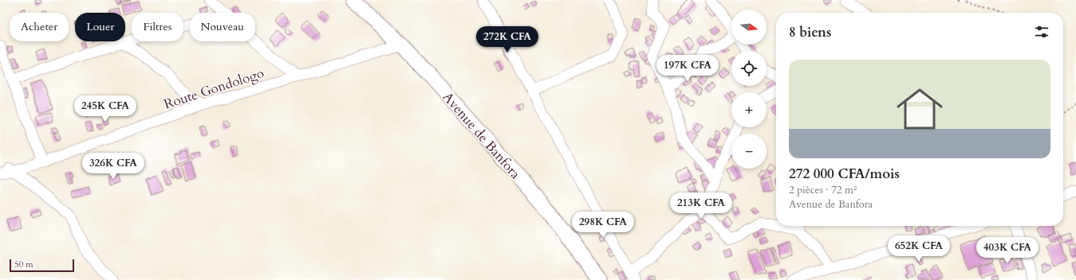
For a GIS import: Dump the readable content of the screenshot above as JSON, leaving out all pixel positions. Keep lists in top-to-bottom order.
{
  "streets": {
    "main road": ["Avenue de Banfora"],
    "street": ["Route Gondologo"]
  },
  "crossings": [
    ["Route Gondologo", "Avenue de Banfora"]
  ],
  "scale_bar": "50 m",
  "north": "right",
  "page": {
    "map_buttons": ["+", "−"],
    "chip": [
      "Acheter",
      "Louer",
      "Filtres",
      "Nouveau"
    ],
    "heading": "8 biens",
    "price": [
      "272K CFA",
      "197K CFA",
      "245K CFA",
      "326K CFA",
      "213K CFA",
      "298K CFA",
      "652K CFA",
      "403K CFA"
    ],
    "list": [
      {
        "name": "272 000 CFA/mois",
        "note": "2 pièces · 72 m² · Avenue de Banfora"
      }
    ],
    "scale": "50 m"
  }
}
